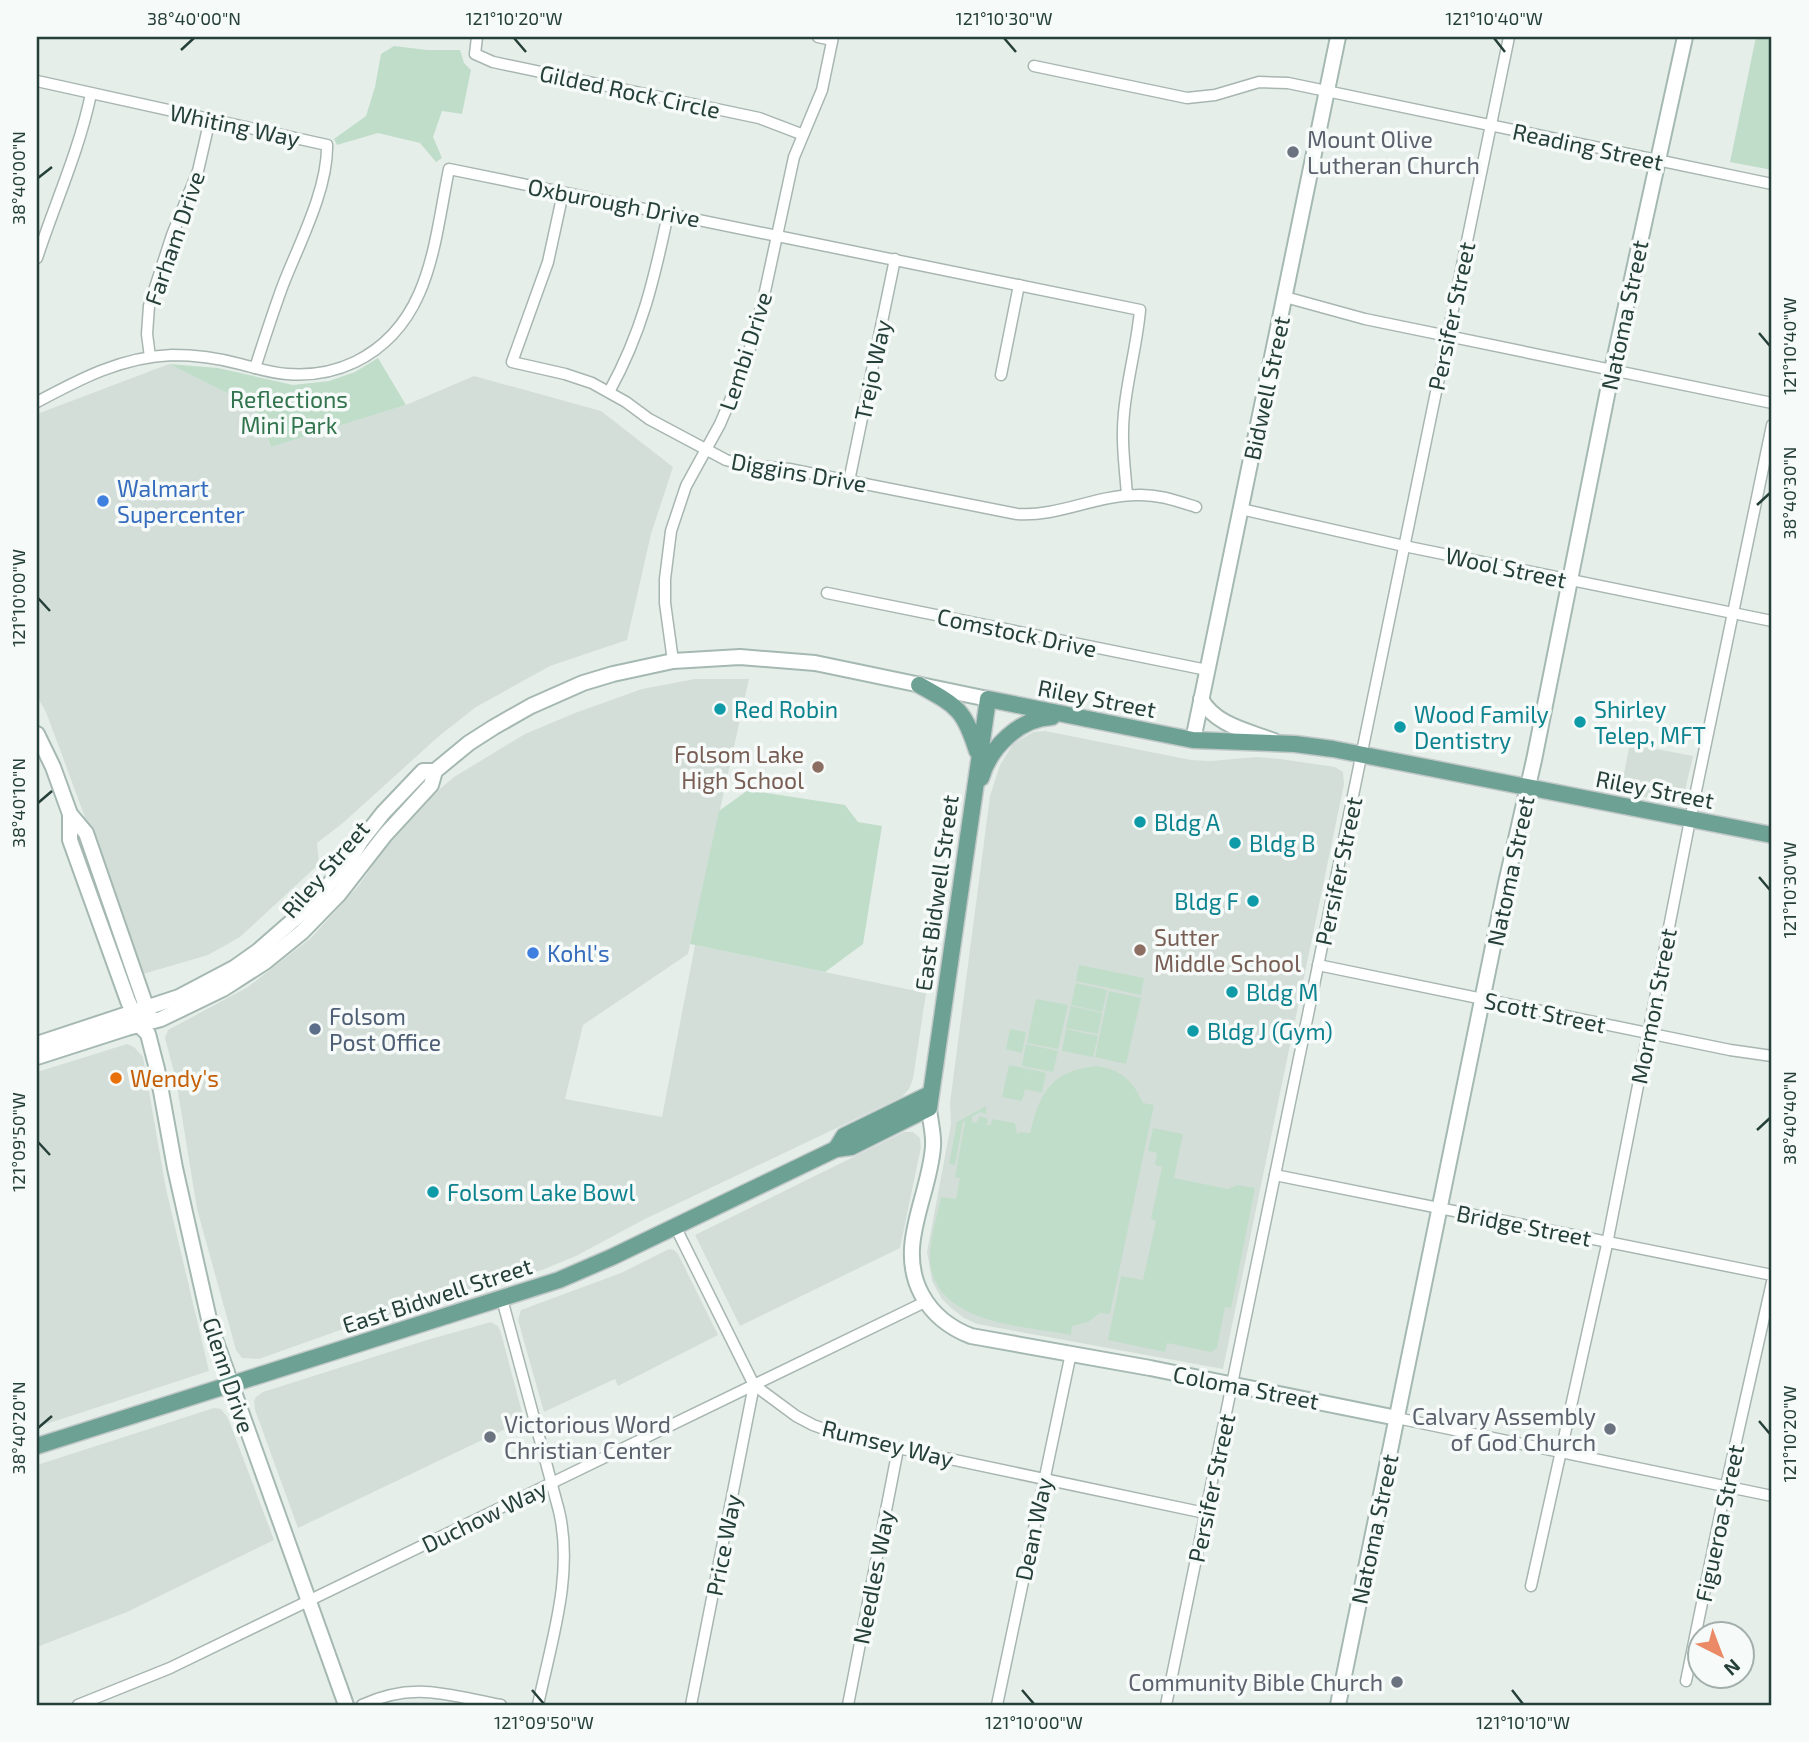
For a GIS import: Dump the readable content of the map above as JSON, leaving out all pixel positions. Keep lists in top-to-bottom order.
{
  "streets": {
    "main road": ["Riley Street", "East Bidwell Street"],
    "street": [
      "Gilded Rock Circle",
      "Whiting Way",
      "Reading Street",
      "Oxburough Drive",
      "Farham Drive",
      "Natoma Street",
      "Persifer Street",
      "Lembi Drive",
      "Trejo Way",
      "Bidwell Street",
      "Diggins Drive",
      "Wool Street",
      "Comstock Drive",
      "Mormon Street",
      "Scott Street",
      "Bridge Street",
      "Glenn Drive",
      "Coloma Street",
      "Rumsey Way",
      "Duchow Way",
      "Figueroa Street",
      "Dean Way",
      "Price Way",
      "Needles Way"
    ]
  },
  "crossings": [
    ["Gilded Rock Circle", "Lembi Drive"],
    ["Whiting Way", "Oxburough Drive"],
    ["Whiting Way", "Farham Drive"],
    ["Reading Street", "Natoma Street"],
    ["Reading Street", "Persifer Street"],
    ["Reading Street", "Bidwell Street"],
    ["Oxburough Drive", "Farham Drive"],
    ["Oxburough Drive", "Lembi Drive"],
    ["Oxburough Drive", "Trejo Way"],
    ["Oxburough Drive", "Diggins Drive"],
    ["Natoma Street", "Wool Street"],
    ["Natoma Street", "Riley Street"],
    ["Natoma Street", "Scott Street"],
    ["Natoma Street", "Bridge Street"],
    ["Natoma Street", "Coloma Street"],
    ["Persifer Street", "Wool Street"],
    ["Persifer Street", "Riley Street"],
    ["Persifer Street", "Scott Street"],
    ["Persifer Street", "Bridge Street"],
    ["Persifer Street", "Coloma Street"],
    ["Persifer Street", "Rumsey Way"],
    ["Lembi Drive", "Diggins Drive"],
    ["Lembi Drive", "Riley Street"],
    ["Trejo Way", "Diggins Drive"],
    ["Bidwell Street", "Wool Street"],
    ["Bidwell Street", "Comstock Drive"],
    ["Bidwell Street", "Riley Street"],
    ["Wool Street", "Mormon Street"],
    ["Riley Street", "East Bidwell Street"],
    ["Riley Street", "Mormon Street"],
    ["Riley Street", "Glenn Drive"],
    ["East Bidwell Street", "Glenn Drive"],
    ["East Bidwell Street", "Coloma Street"],
    ["East Bidwell Street", "Rumsey Way"],
    ["Mormon Street", "Scott Street"],
    ["Mormon Street", "Bridge Street"],
    ["Mormon Street", "Coloma Street"],
    ["Glenn Drive", "Duchow Way"],
    ["Coloma Street", "Duchow Way"],
    ["Coloma Street", "Figueroa Street"],
    ["Coloma Street", "Dean Way"],
    ["Rumsey Way", "Duchow Way"],
    ["Rumsey Way", "Dean Way"],
    ["Rumsey Way", "Price Way"],
    ["Rumsey Way", "Needles Way"],
    ["Duchow Way", "Price Way"]
  ],
  "parks": ["Reflections Mini Park"],
  "places": [
    "Mount Olive Lutheran Church",
    "Walmart Supercenter",
    "Red Robin",
    "Shirley Telep, MFT",
    "Wood Family Dentistry",
    "Folsom Lake High School",
    "Bldg A",
    "Bldg B",
    "Bldg F",
    "Sutter Middle School",
    "Kohl's",
    "Bldg M",
    "Folsom Post Office",
    "Bldg J (Gym)",
    "Wendy's",
    "Folsom Lake Bowl",
    "Calvary Assembly of God Church",
    "Victorious Word Christian Center",
    "Community Bible Church"
  ],
  "north": "bottom right",
  "coordinates": [
    "38°40'00\"N",
    "121°10'20\"W",
    "121°10'30\"W",
    "121°10'40\"W",
    "38°40'30\"N",
    "121°10'00\"W",
    "38°40'10\"N",
    "38°40'40\"N",
    "121°09'50\"W",
    "38°40'20\"N",
    "121°10'10\"W"
  ]
}
